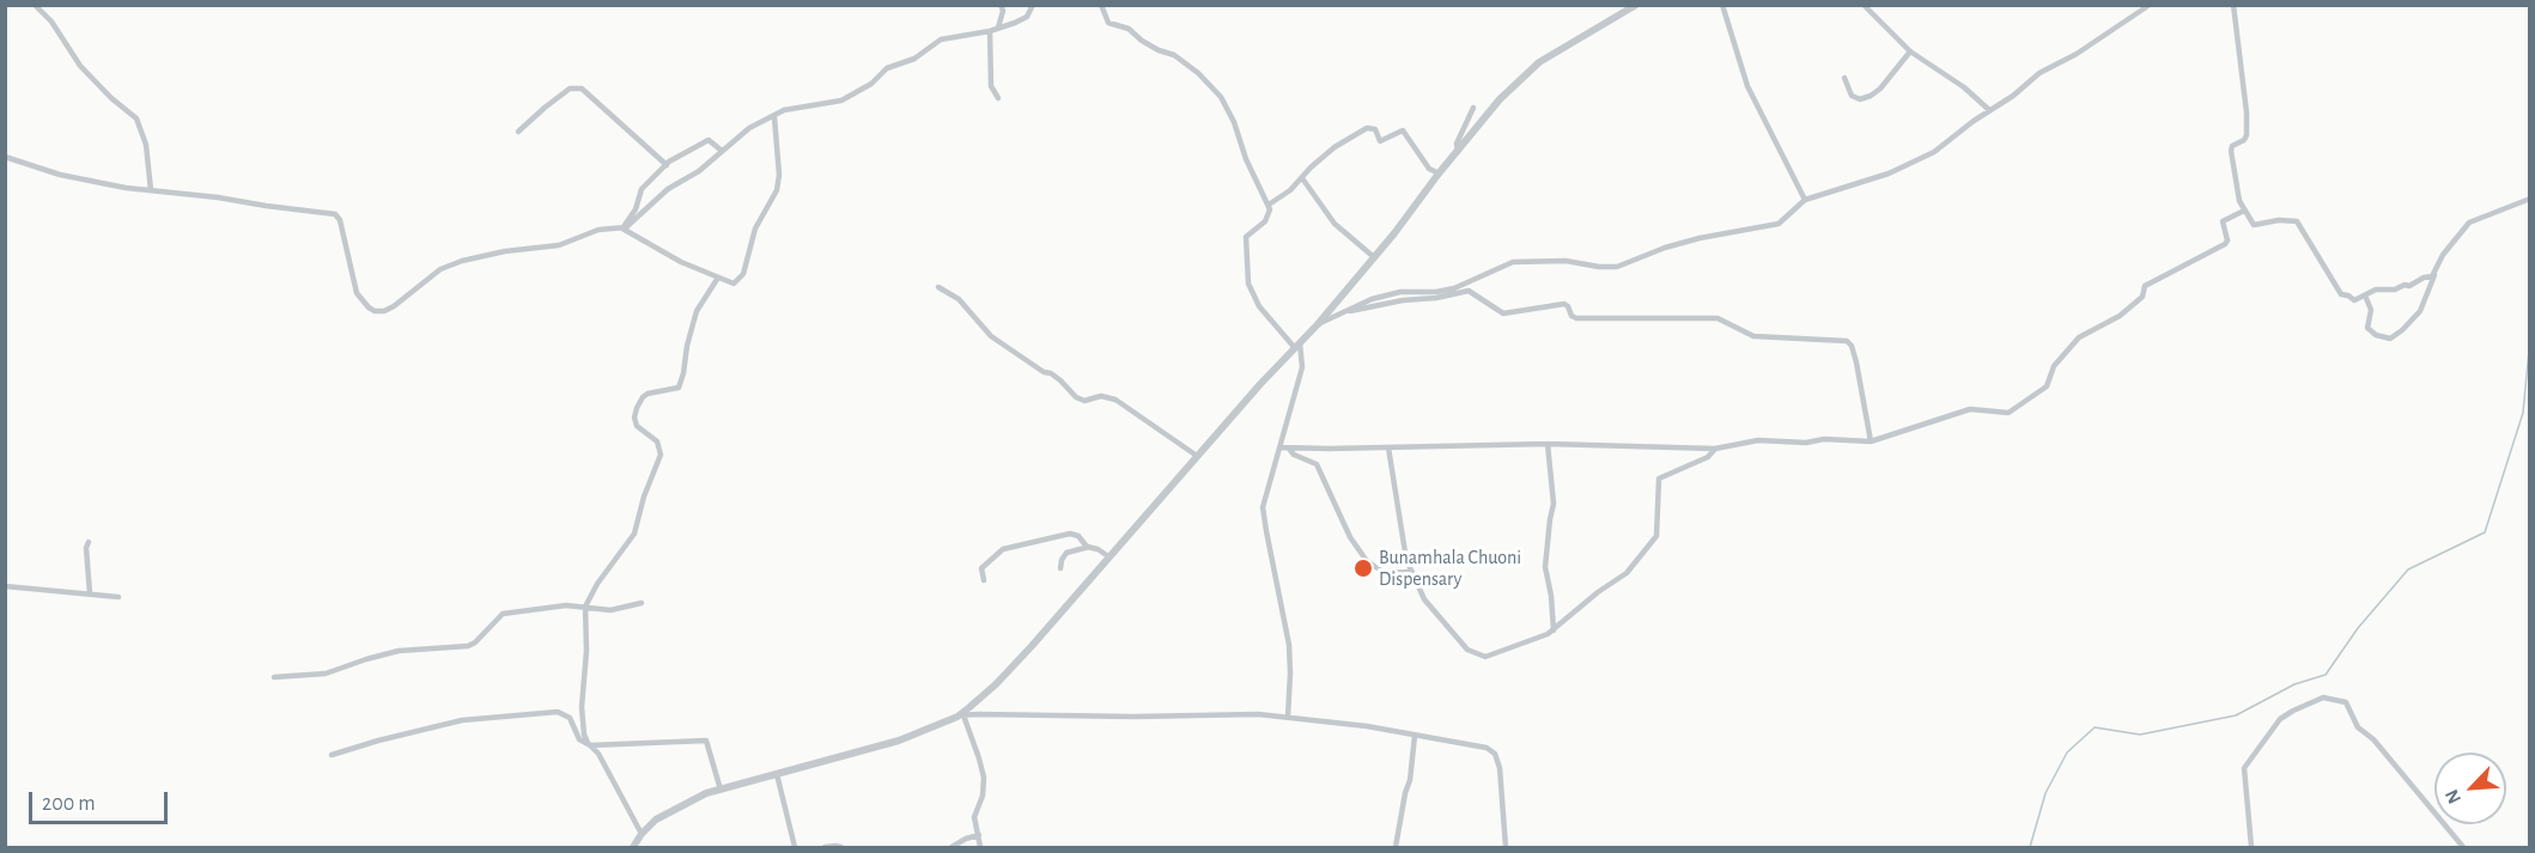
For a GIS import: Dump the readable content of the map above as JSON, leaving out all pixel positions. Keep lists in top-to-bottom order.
{
  "places": ["Bunamhala Chuoni Dispensary"],
  "scale_bar": "200 m",
  "north": "bottom left"
}
